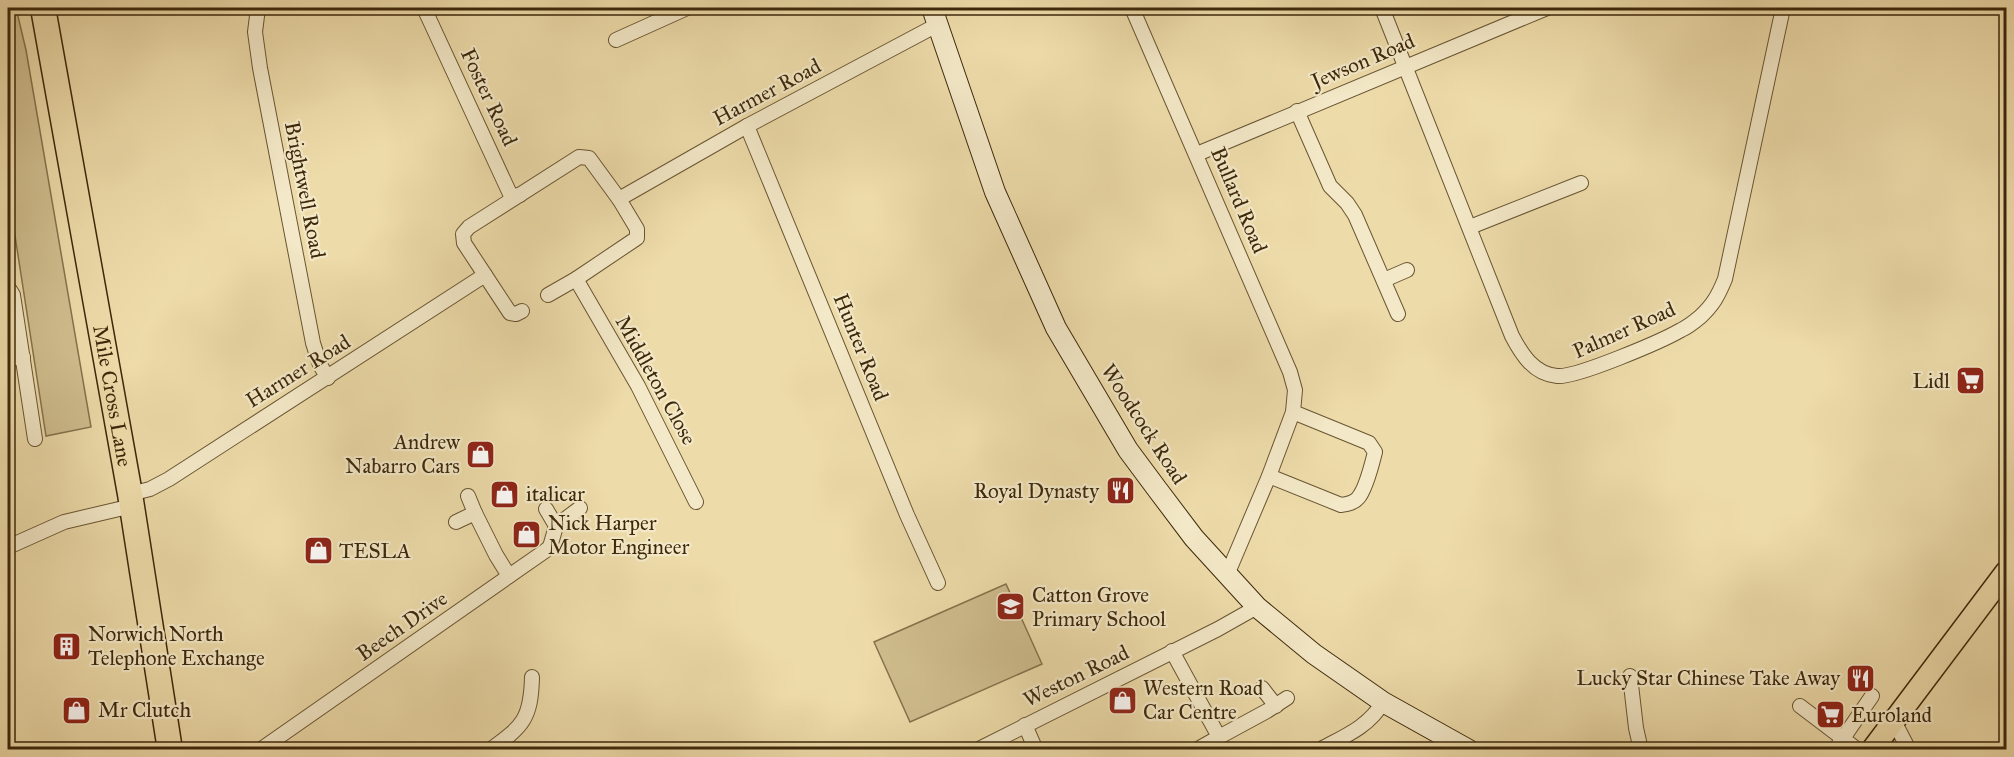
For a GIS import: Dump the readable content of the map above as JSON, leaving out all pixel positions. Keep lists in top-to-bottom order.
{
  "streets": {
    "highway": ["Mile Cross Lane"],
    "street": [
      "Jewson Road",
      "Harmer Road",
      "Foster Road",
      "Brightwell Road",
      "Bullard Road",
      "Palmer Road",
      "Hunter Road",
      "Middleton Close",
      "Woodcock Road",
      "Beech Drive",
      "Weston Road"
    ]
  },
  "crossings": [
    ["Jewson Road", "Bullard Road"],
    ["Jewson Road", "Palmer Road"],
    ["Harmer Road", "Brightwell Road"],
    ["Harmer Road", "Hunter Road"],
    ["Harmer Road", "Mile Cross Lane"],
    ["Harmer Road", "Woodcock Road"],
    ["Bullard Road", "Woodcock Road"],
    ["Woodcock Road", "Weston Road"]
  ],
  "places": {
    "supermarket": ["Lidl", "Euroland"],
    "shop": [
      "Andrew Nabarro Cars",
      "italicar",
      "Nick Harper Motor Engineer",
      "TESLA",
      "Western Road Car Centre",
      "Mr Clutch"
    ],
    "restaurant": ["Royal Dynasty", "Lucky Star Chinese Take Away"],
    "school or university": ["Catton Grove Primary School"],
    "building": ["Norwich North Telephone Exchange"]
  }
}
